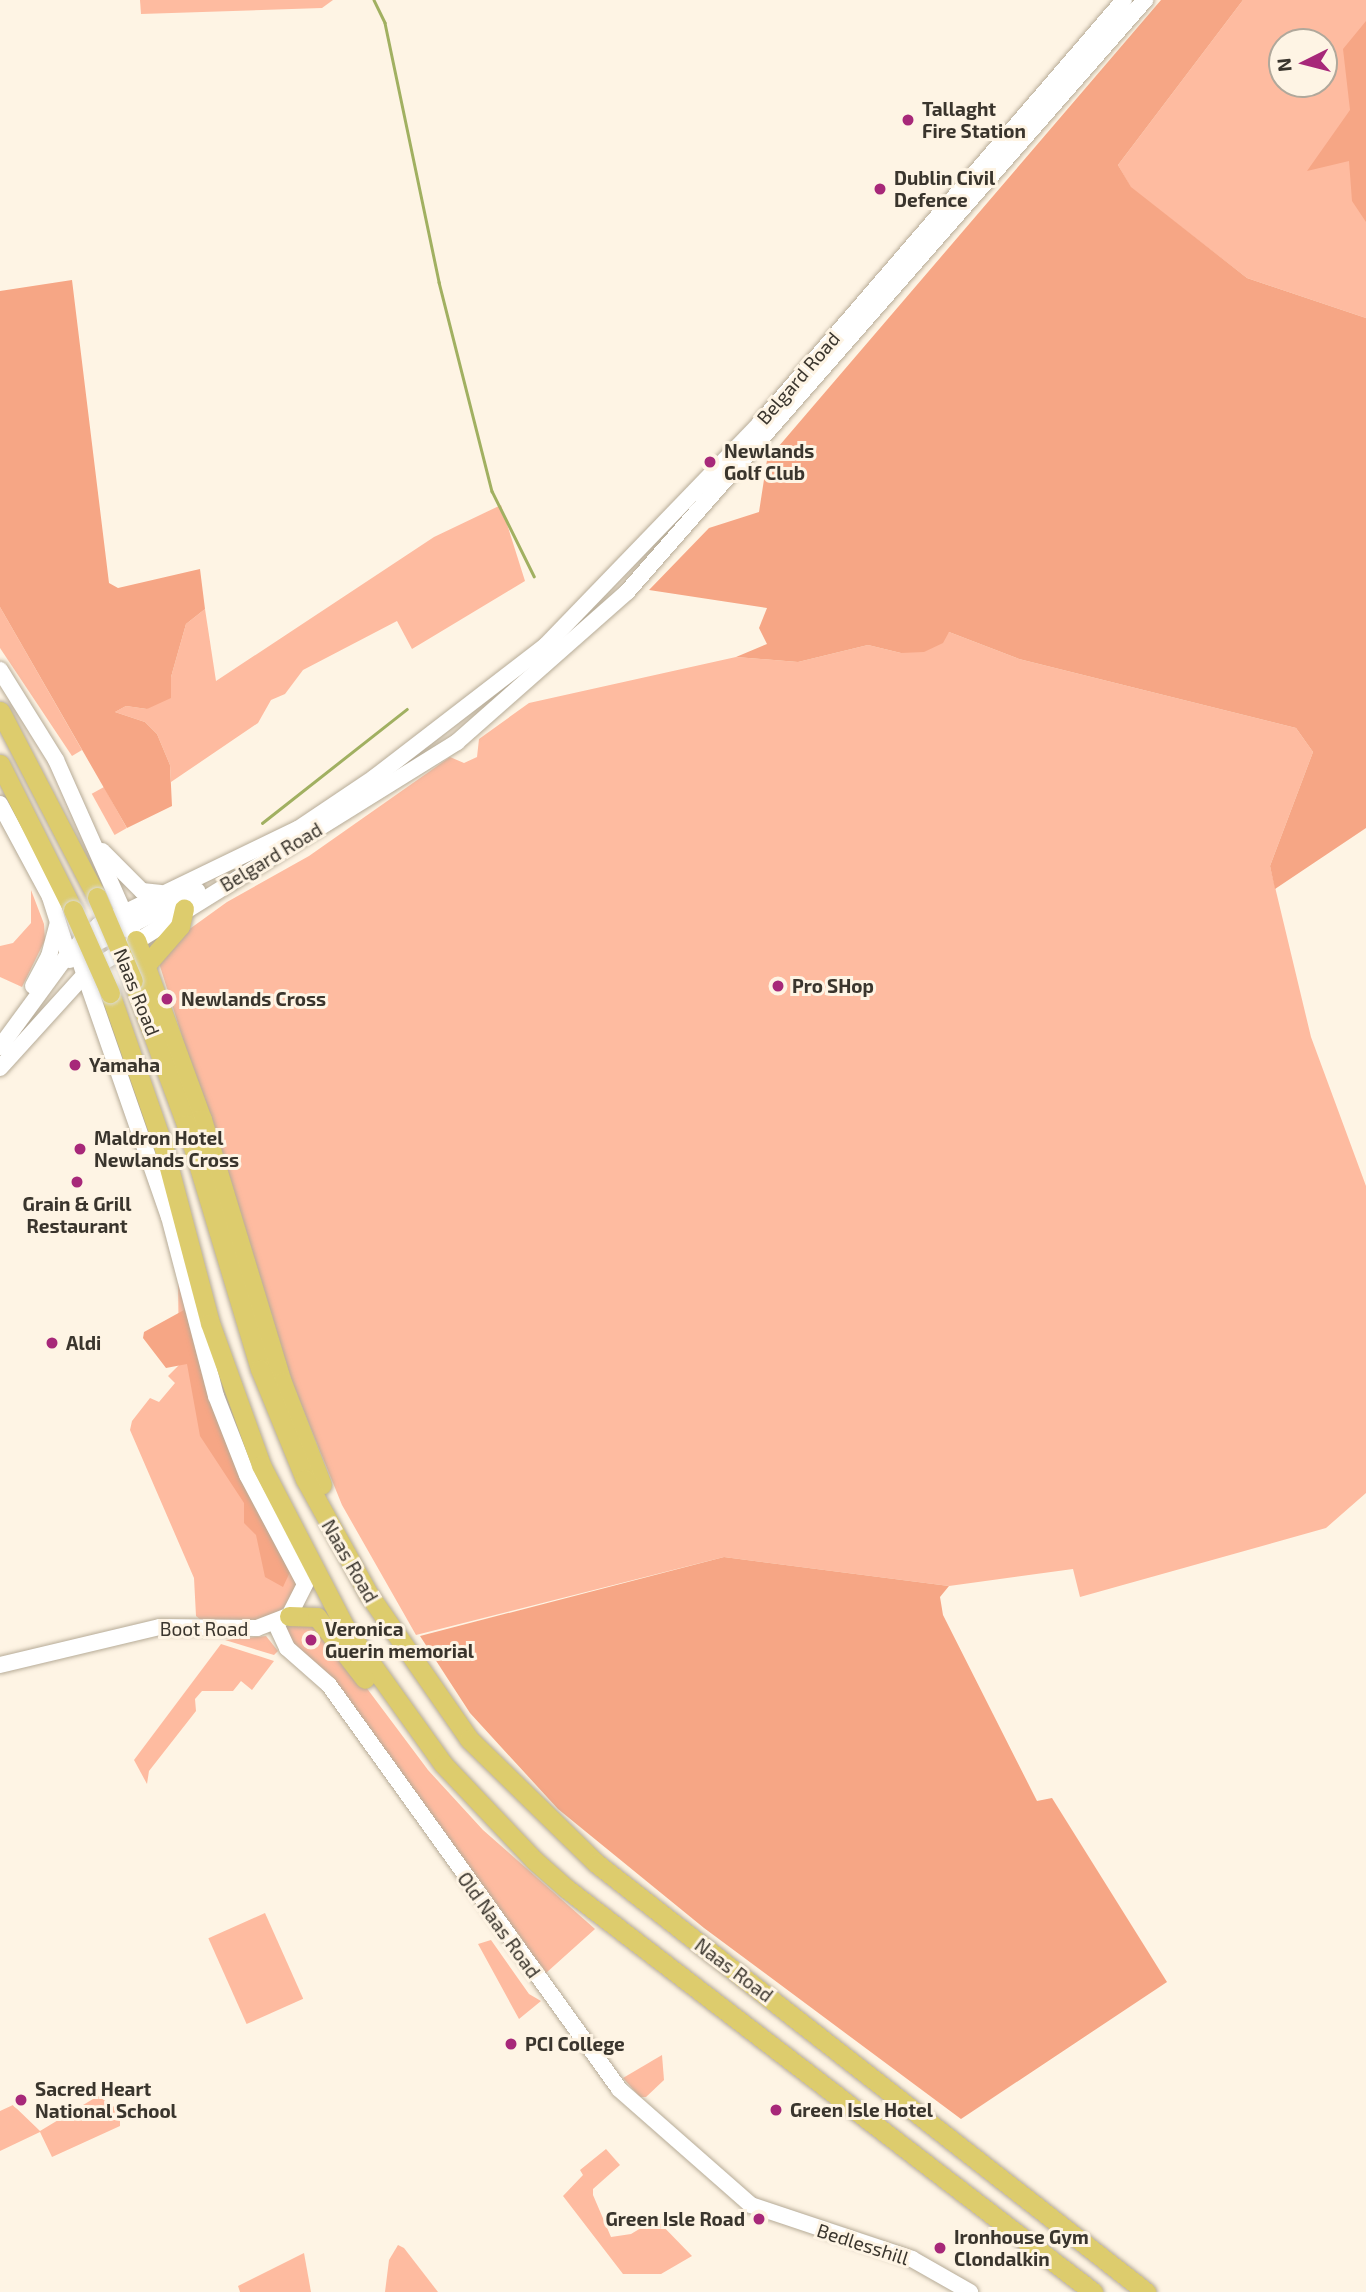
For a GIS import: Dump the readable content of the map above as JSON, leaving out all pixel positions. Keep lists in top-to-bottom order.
{
  "streets": {
    "highway": ["Naas Road"],
    "main road": [
      "Belgard Road",
      "Boot Road",
      "Old Naas Road",
      "Bedlesshill"
    ]
  },
  "crossings": [
    ["Belgard Road", "Naas Road"],
    ["Boot Road", "Old Naas Road"],
    ["Old Naas Road", "Bedlesshill"]
  ],
  "places": [
    "Tallaght Fire Station",
    "Dublin Civil Defence",
    "Newlands Golf Club",
    "Pro SHop",
    "Newlands Cross",
    "Yamaha",
    "Maldron Hotel Newlands Cross",
    "Grain & Grill Restaurant",
    "Aldi",
    "Veronica Guerin memorial",
    "PCI College",
    "Sacred Heart National School",
    "Green Isle Hotel",
    "Green Isle Road",
    "Ironhouse Gym Clondalkin"
  ],
  "north": "left"
}
